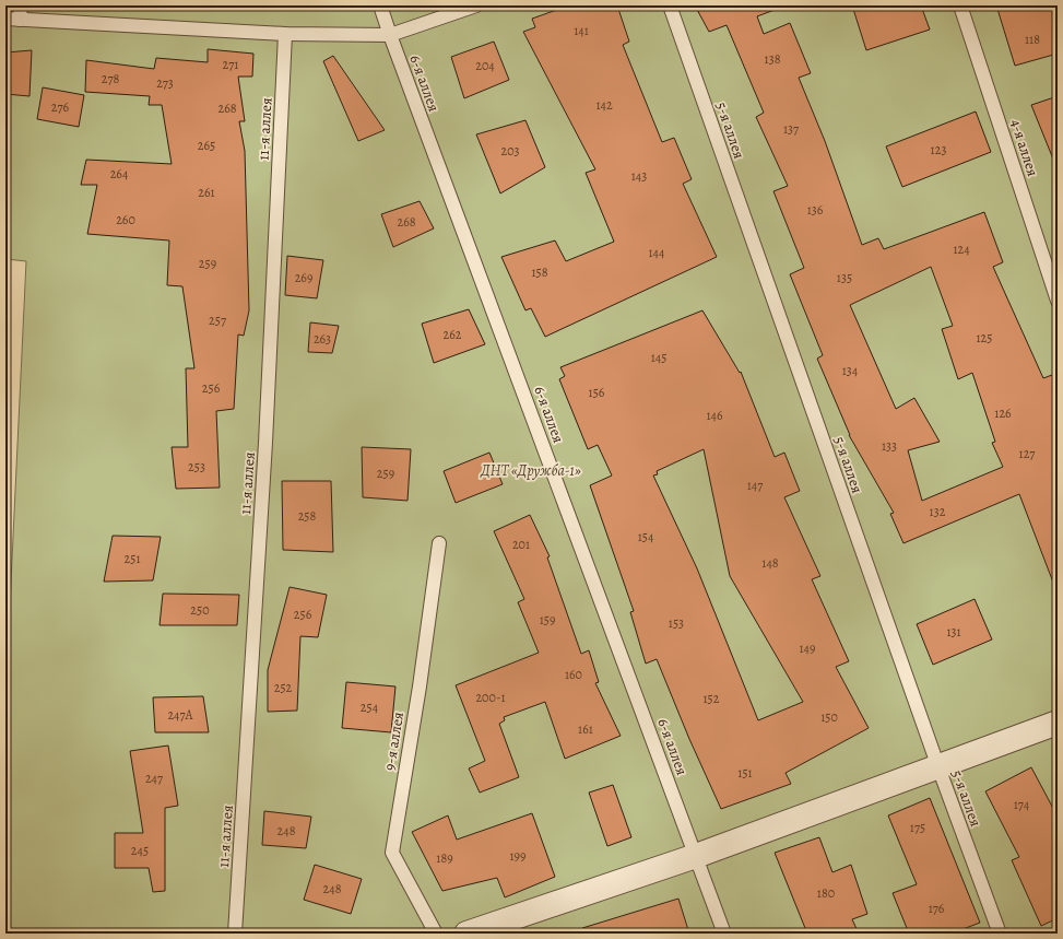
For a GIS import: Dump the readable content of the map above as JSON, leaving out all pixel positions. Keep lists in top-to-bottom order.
{
  "streets": {
    "lane": [
      "6-я аллея",
      "11-я аллея",
      "5-я аллея",
      "4-я аллея",
      "9-я аллея"
    ]
  },
  "parks": ["ДНТ «Дружба-1»"],
  "house_numbers": [
    "141",
    "118",
    "138",
    "271",
    "204",
    "278",
    "273",
    "142",
    "276",
    "268",
    "137",
    "265",
    "123",
    "203",
    "264",
    "143",
    "261",
    "136",
    "260",
    "268",
    "124",
    "144",
    "259",
    "158",
    "269",
    "135",
    "257",
    "262",
    "125",
    "263",
    "145",
    "134",
    "256",
    "156",
    "126",
    "146",
    "133",
    "127",
    "253",
    "259",
    "147",
    "132",
    "258",
    "154",
    "201",
    "251",
    "148",
    "250",
    "256",
    "159",
    "153",
    "131",
    "149",
    "160",
    "252",
    "200-1",
    "152",
    "254",
    "247А",
    "150",
    "161",
    "151",
    "247",
    "174",
    "175",
    "248",
    "245",
    "199",
    "189",
    "248",
    "180",
    "176"
  ]
}
